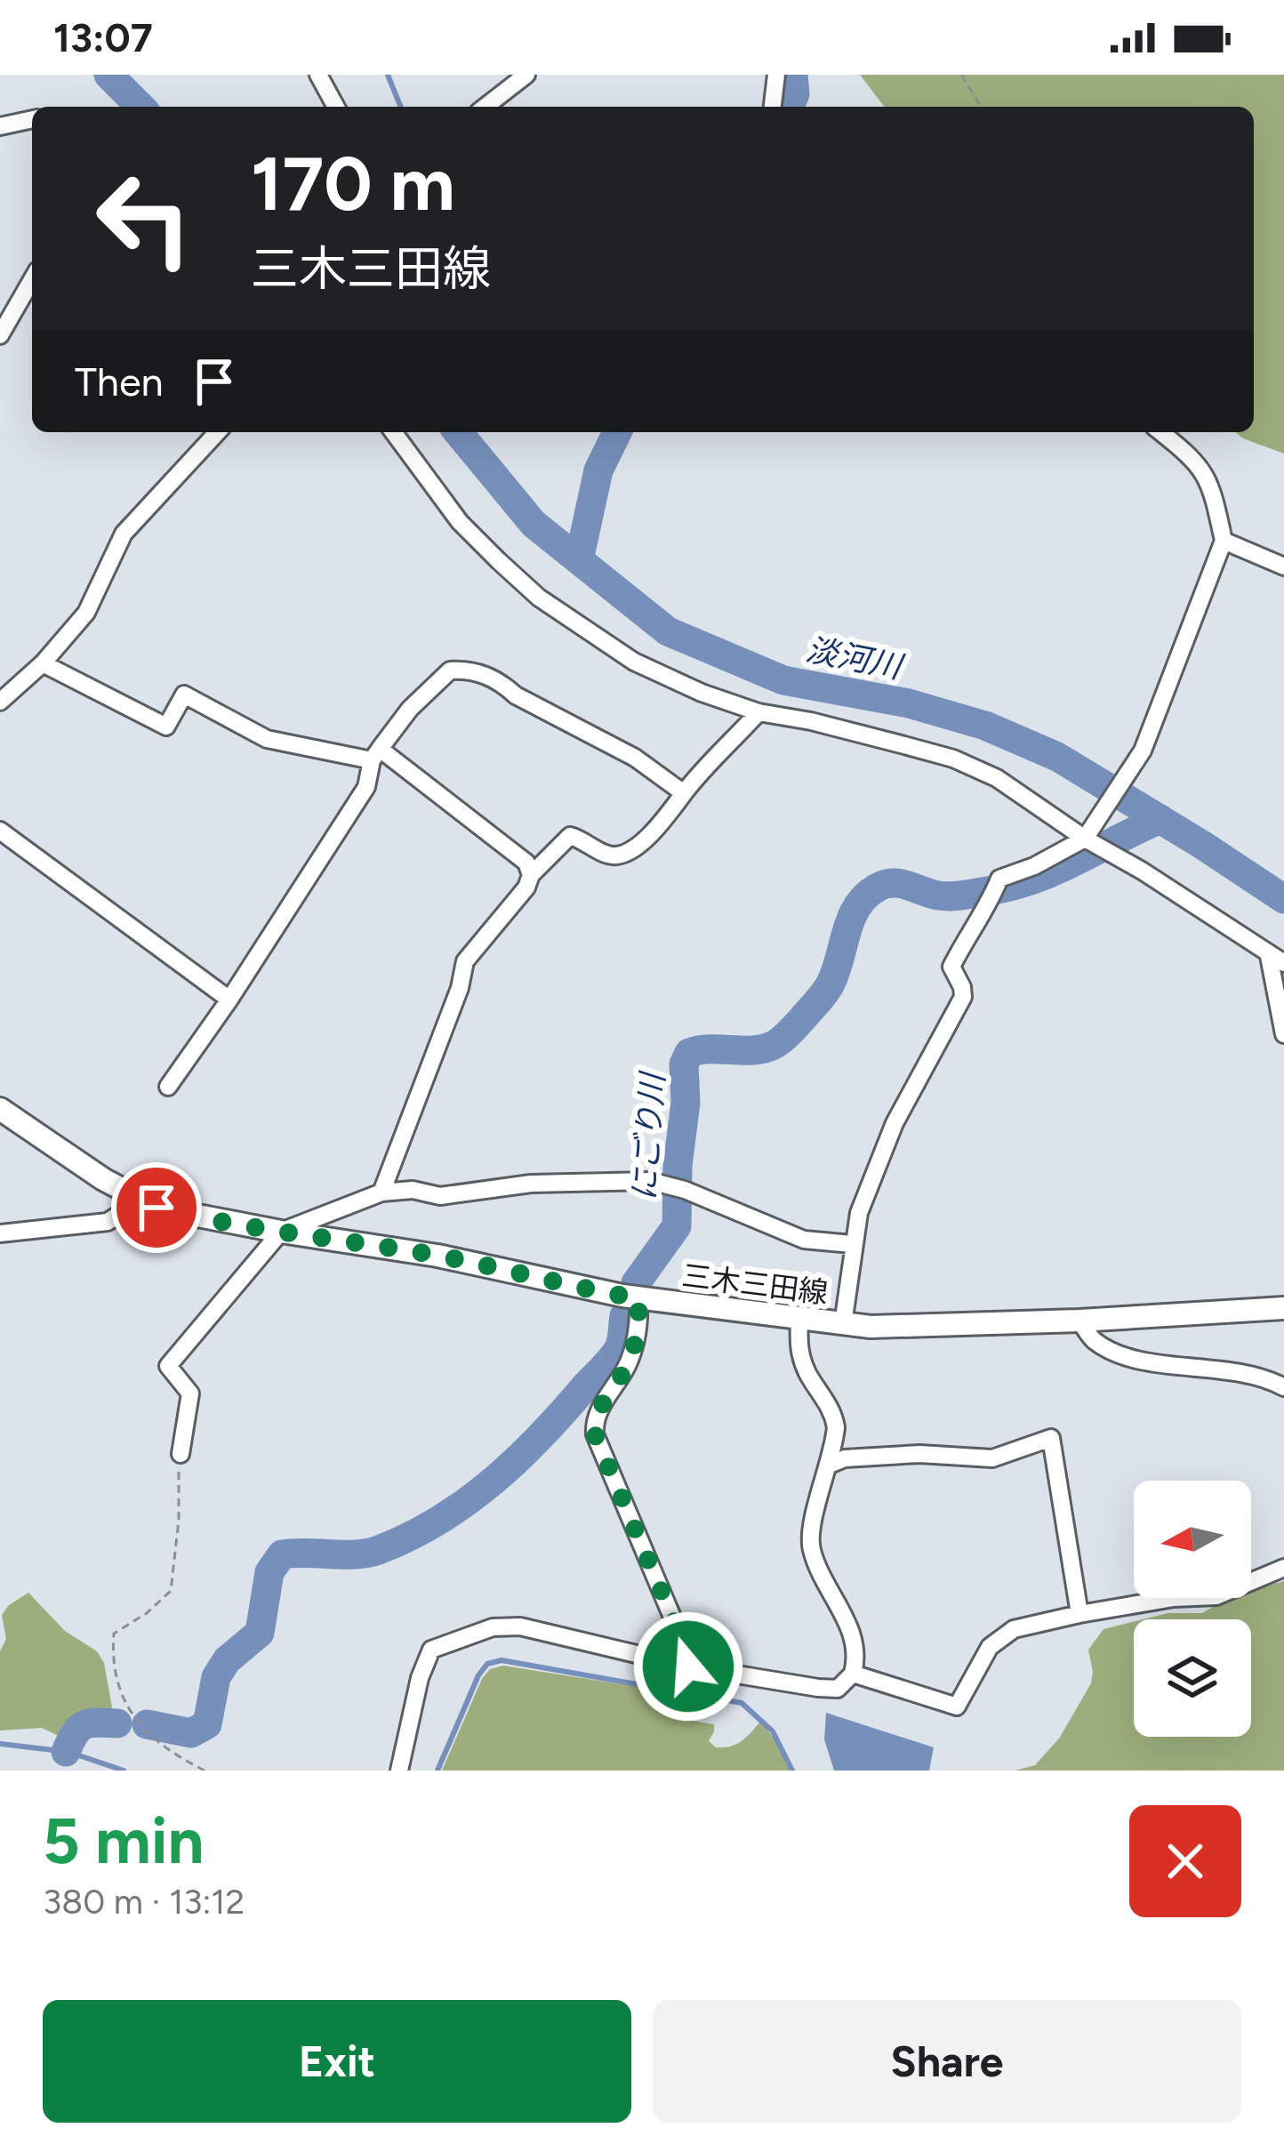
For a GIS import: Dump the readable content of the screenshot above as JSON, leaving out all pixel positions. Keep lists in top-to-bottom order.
{
  "streets": {
    "main road": ["三木三田線"]
  },
  "water": ["淡河川", "にごり川"],
  "north": "left",
  "page": {
    "status": "13:07",
    "turn": ["170 m", "三木三田線"],
    "then": "Then",
    "heading": ["5 min", "380 m · 13:12"],
    "buttons": ["Exit", "Share"]
  }
}
